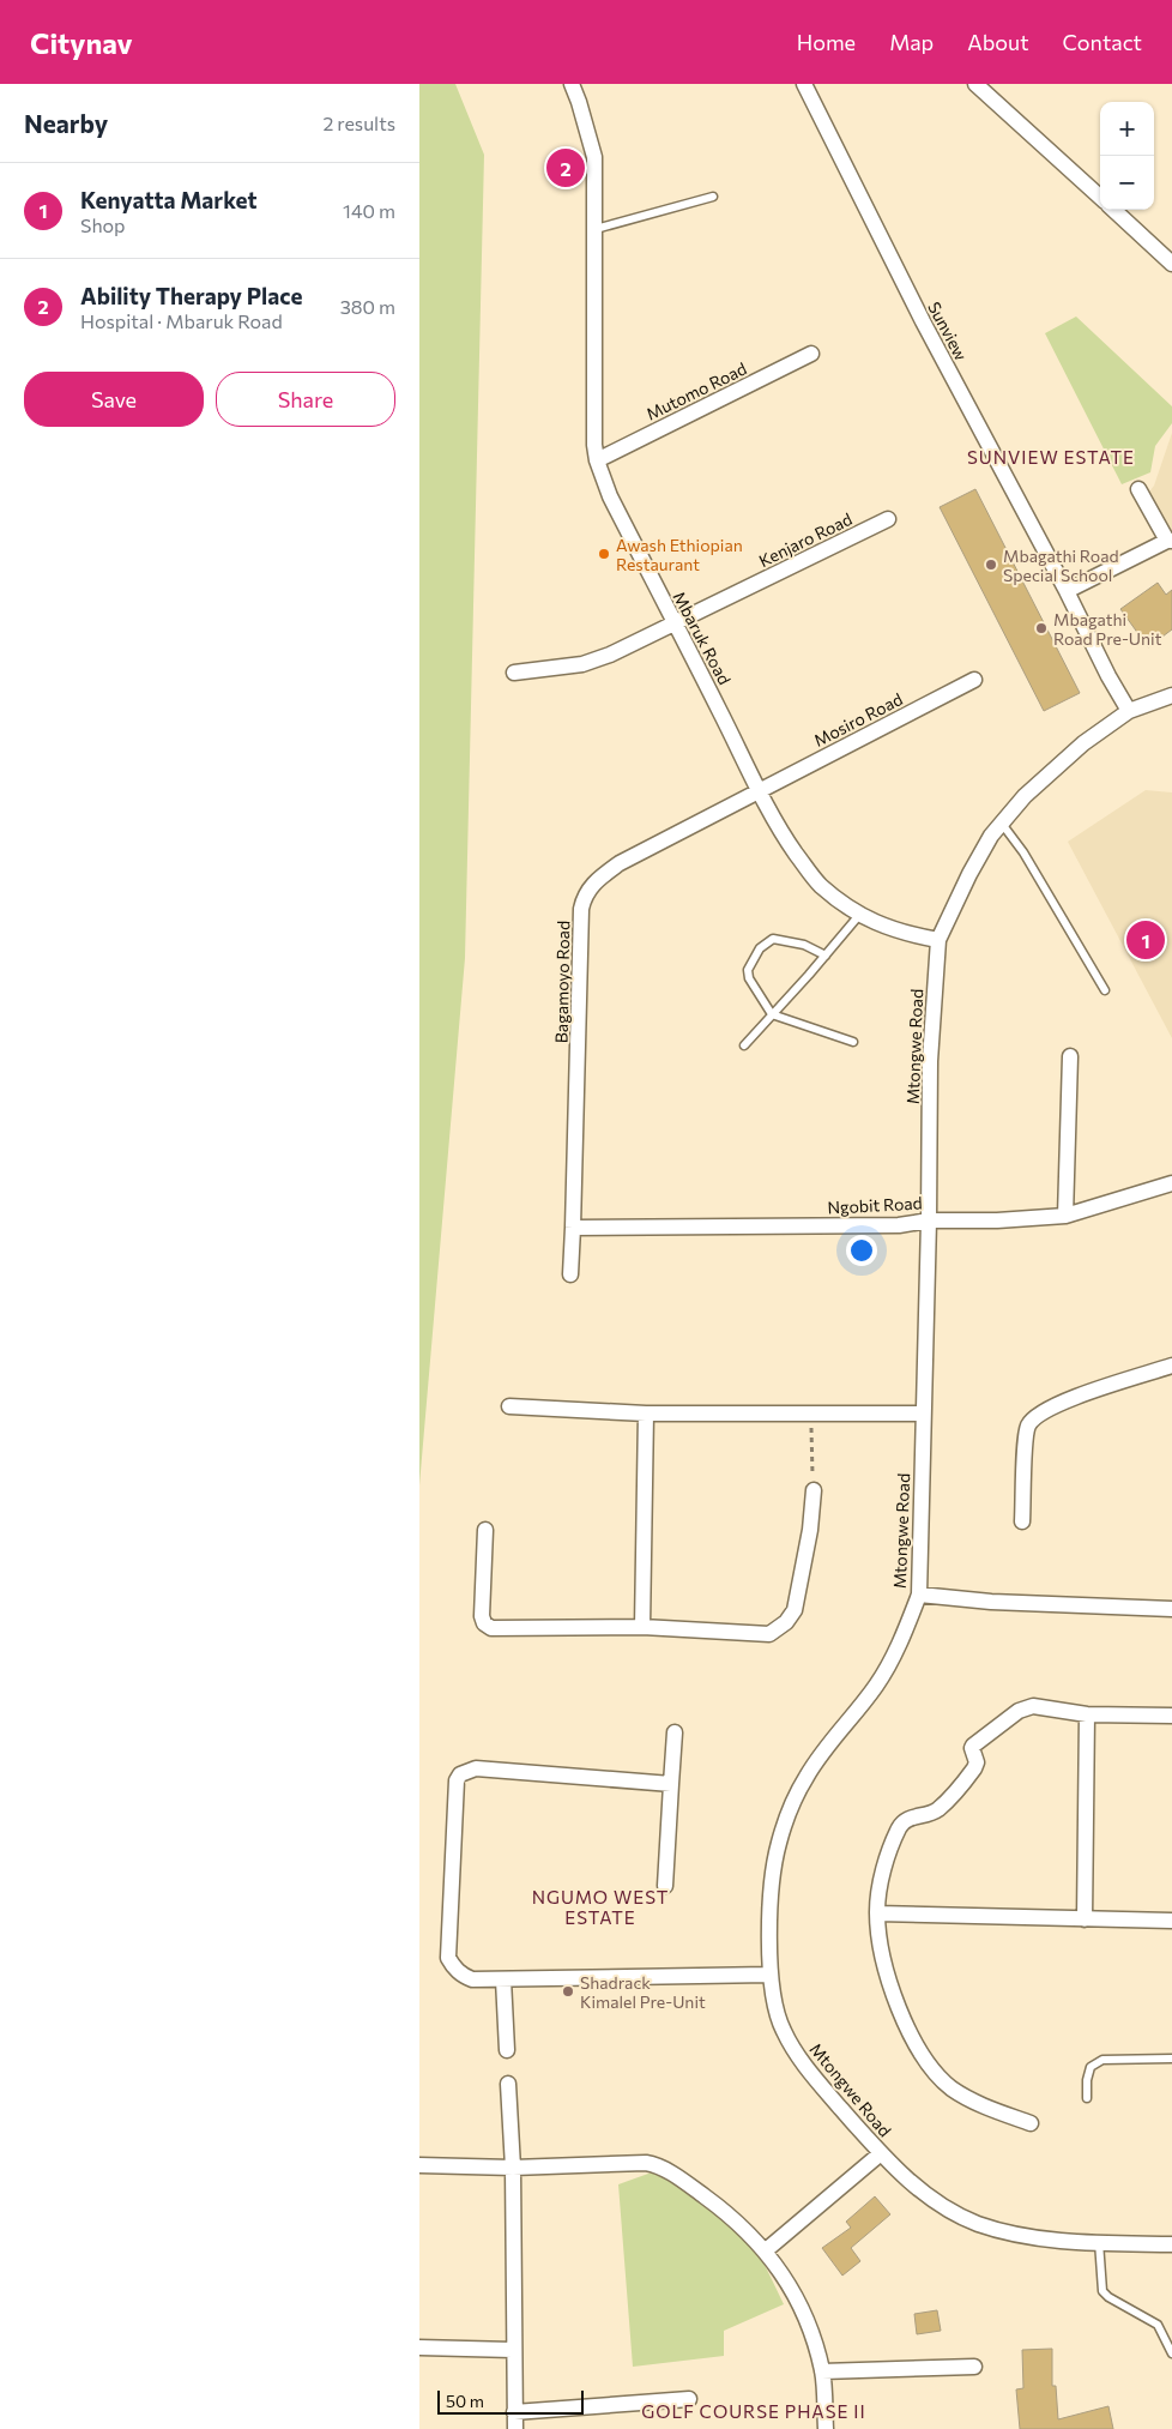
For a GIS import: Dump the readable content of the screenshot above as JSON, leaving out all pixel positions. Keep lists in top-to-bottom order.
{
  "streets": {
    "street": [
      "Sunview",
      "Mutomo Road",
      "Kenjaro Road",
      "Mbaruk Road",
      "Mosiro Road",
      "Bagamoyo Road",
      "Mtongwe Road",
      "Ngobit Road"
    ]
  },
  "crossings": [
    ["Sunview", "Mtongwe Road"],
    ["Mutomo Road", "Mbaruk Road"],
    ["Kenjaro Road", "Mbaruk Road"],
    ["Mbaruk Road", "Mosiro Road"],
    ["Mbaruk Road", "Bagamoyo Road"],
    ["Mbaruk Road", "Mtongwe Road"],
    ["Mosiro Road", "Bagamoyo Road"],
    ["Bagamoyo Road", "Ngobit Road"],
    ["Mtongwe Road", "Ngobit Road"]
  ],
  "districts": ["SUNVIEW ESTATE", "NGUMO WEST ESTATE", "GOLF COURSE PHASE II"],
  "places": [
    "Awash Ethiopian Restaurant",
    "Mbagathi Road Special School",
    "Mbagathi Road Pre-Unit",
    "Shadrack Kimalel Pre-Unit"
  ],
  "scale_bar": "50 m",
  "page": {
    "header": "Citynav",
    "nav": [
      "Home",
      "Map",
      "About",
      "Contact"
    ],
    "heading": ["Nearby", "2 results"],
    "map_buttons": ["+", "−"],
    "pins": ["2", "1"],
    "list": [
      {
        "mark": "1",
        "name": "Kenyatta Market",
        "note": "Shop",
        "value": "140 m"
      },
      {
        "mark": "2",
        "name": "Ability Therapy Place",
        "note": "Hospital · Mbaruk Road",
        "value": "380 m"
      }
    ],
    "buttons": ["Save", "Share"],
    "scale": "50 m"
  }
}
